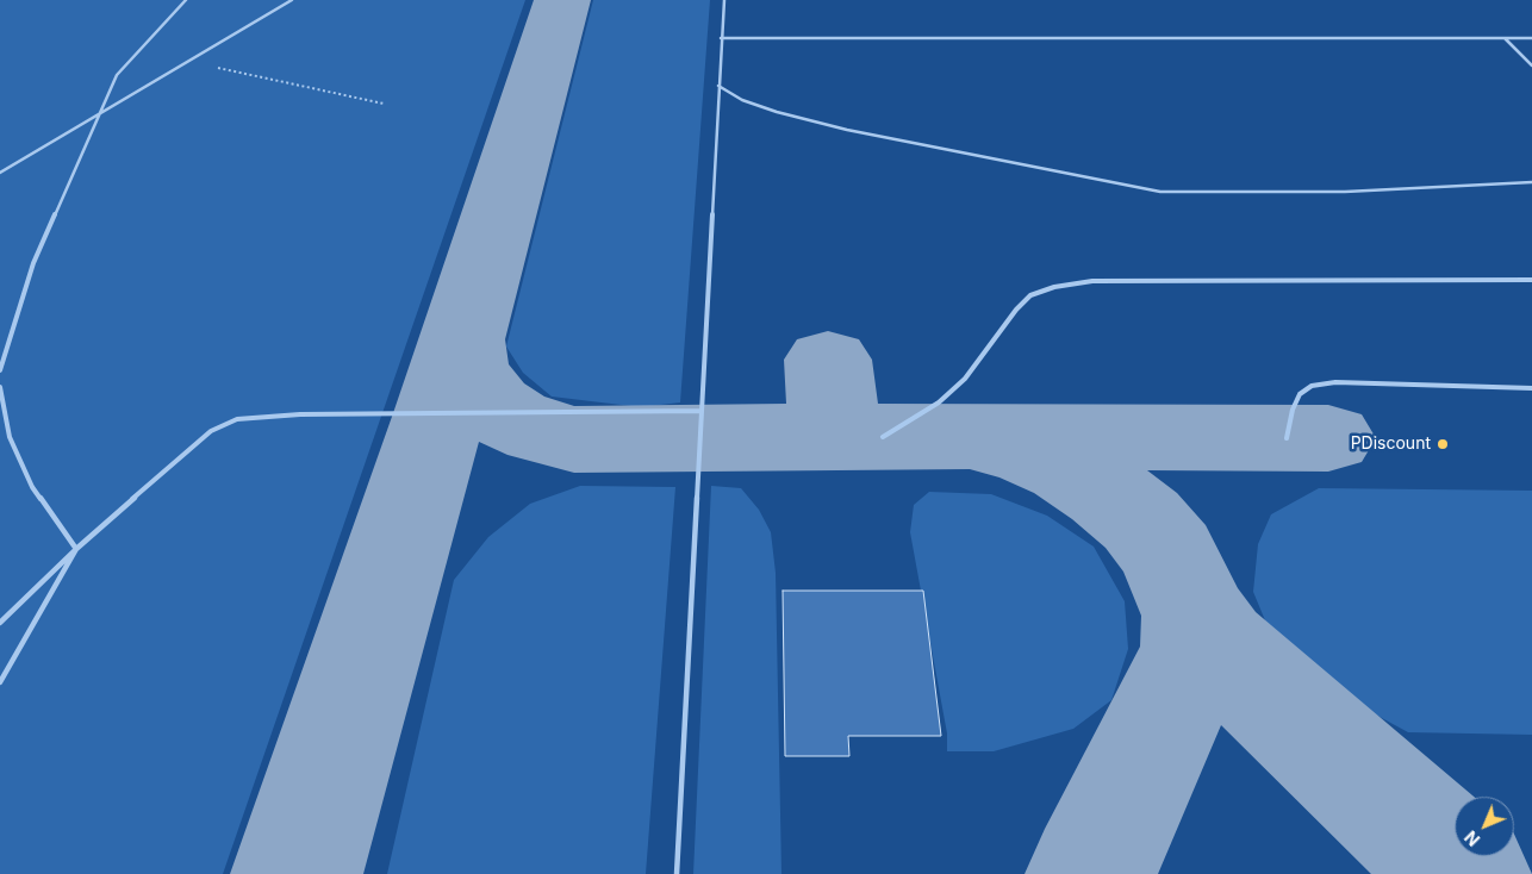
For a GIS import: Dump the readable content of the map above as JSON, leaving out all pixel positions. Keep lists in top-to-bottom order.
{
  "places": ["PDiscount"],
  "north": "bottom left"
}
